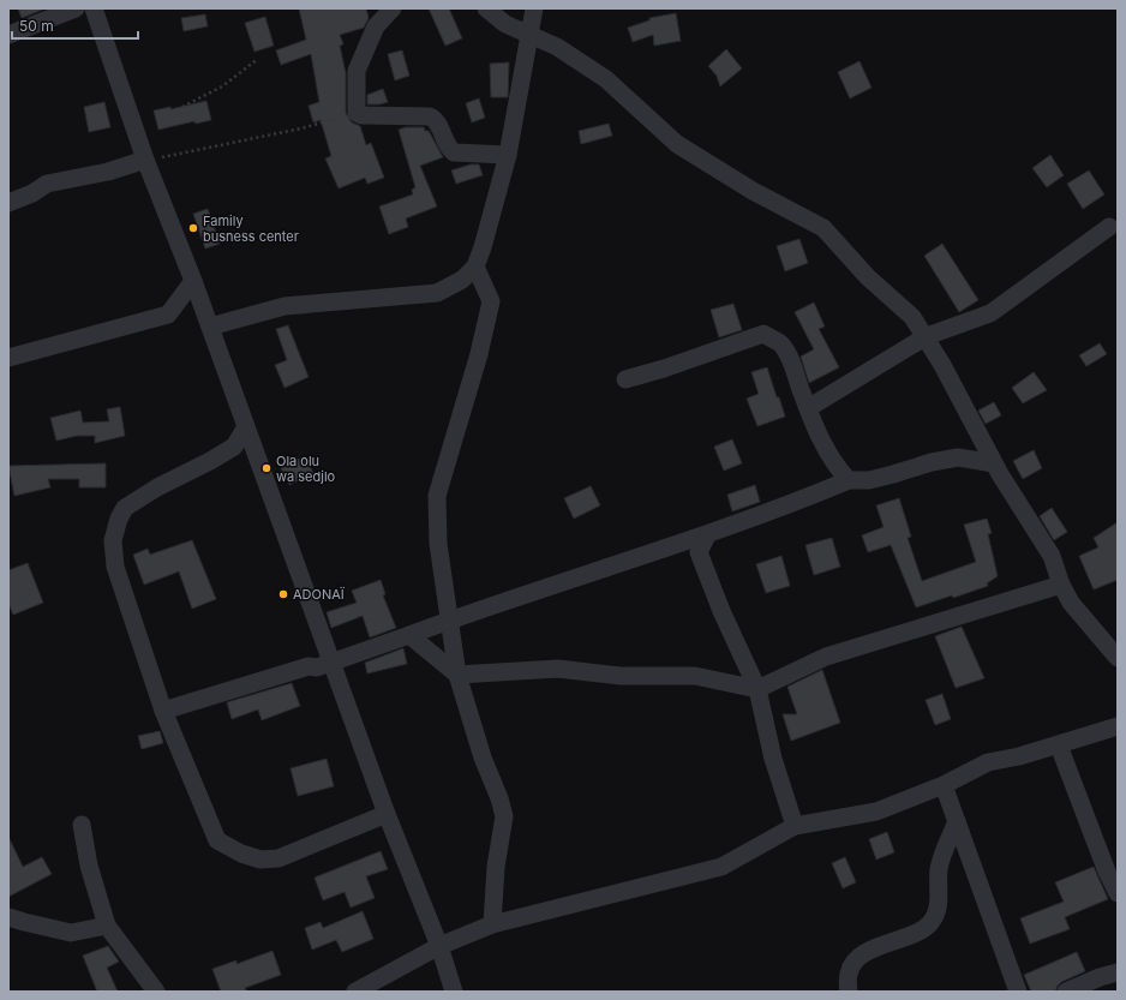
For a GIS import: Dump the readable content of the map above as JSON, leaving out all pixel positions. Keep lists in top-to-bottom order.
{
  "places": ["Family busness center", "Ola olu wa sedjlo", "ADONAÏ"],
  "scale_bar": "50 m"
}
